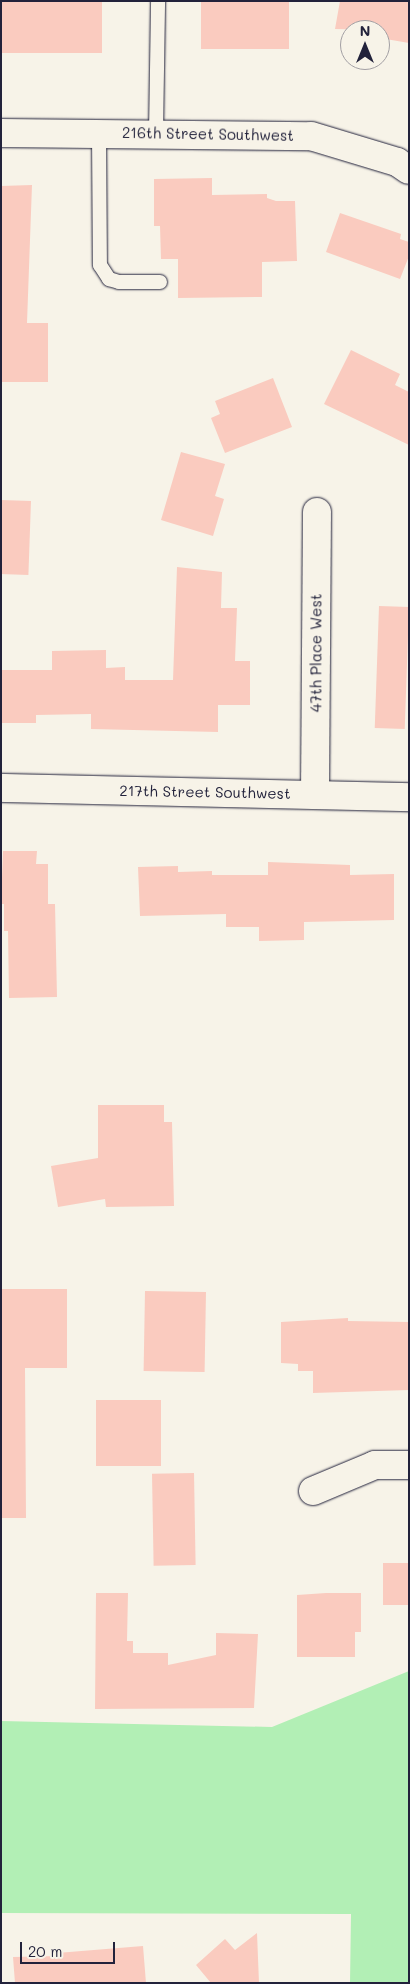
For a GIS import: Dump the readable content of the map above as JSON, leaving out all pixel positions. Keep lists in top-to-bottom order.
{
  "streets": {
    "street": ["216th Street Southwest", "47th Place West", "217th Street Southwest"]
  },
  "crossings": [
    ["47th Place West", "217th Street Southwest"]
  ],
  "scale_bar": "20 m",
  "north": "top"
}
